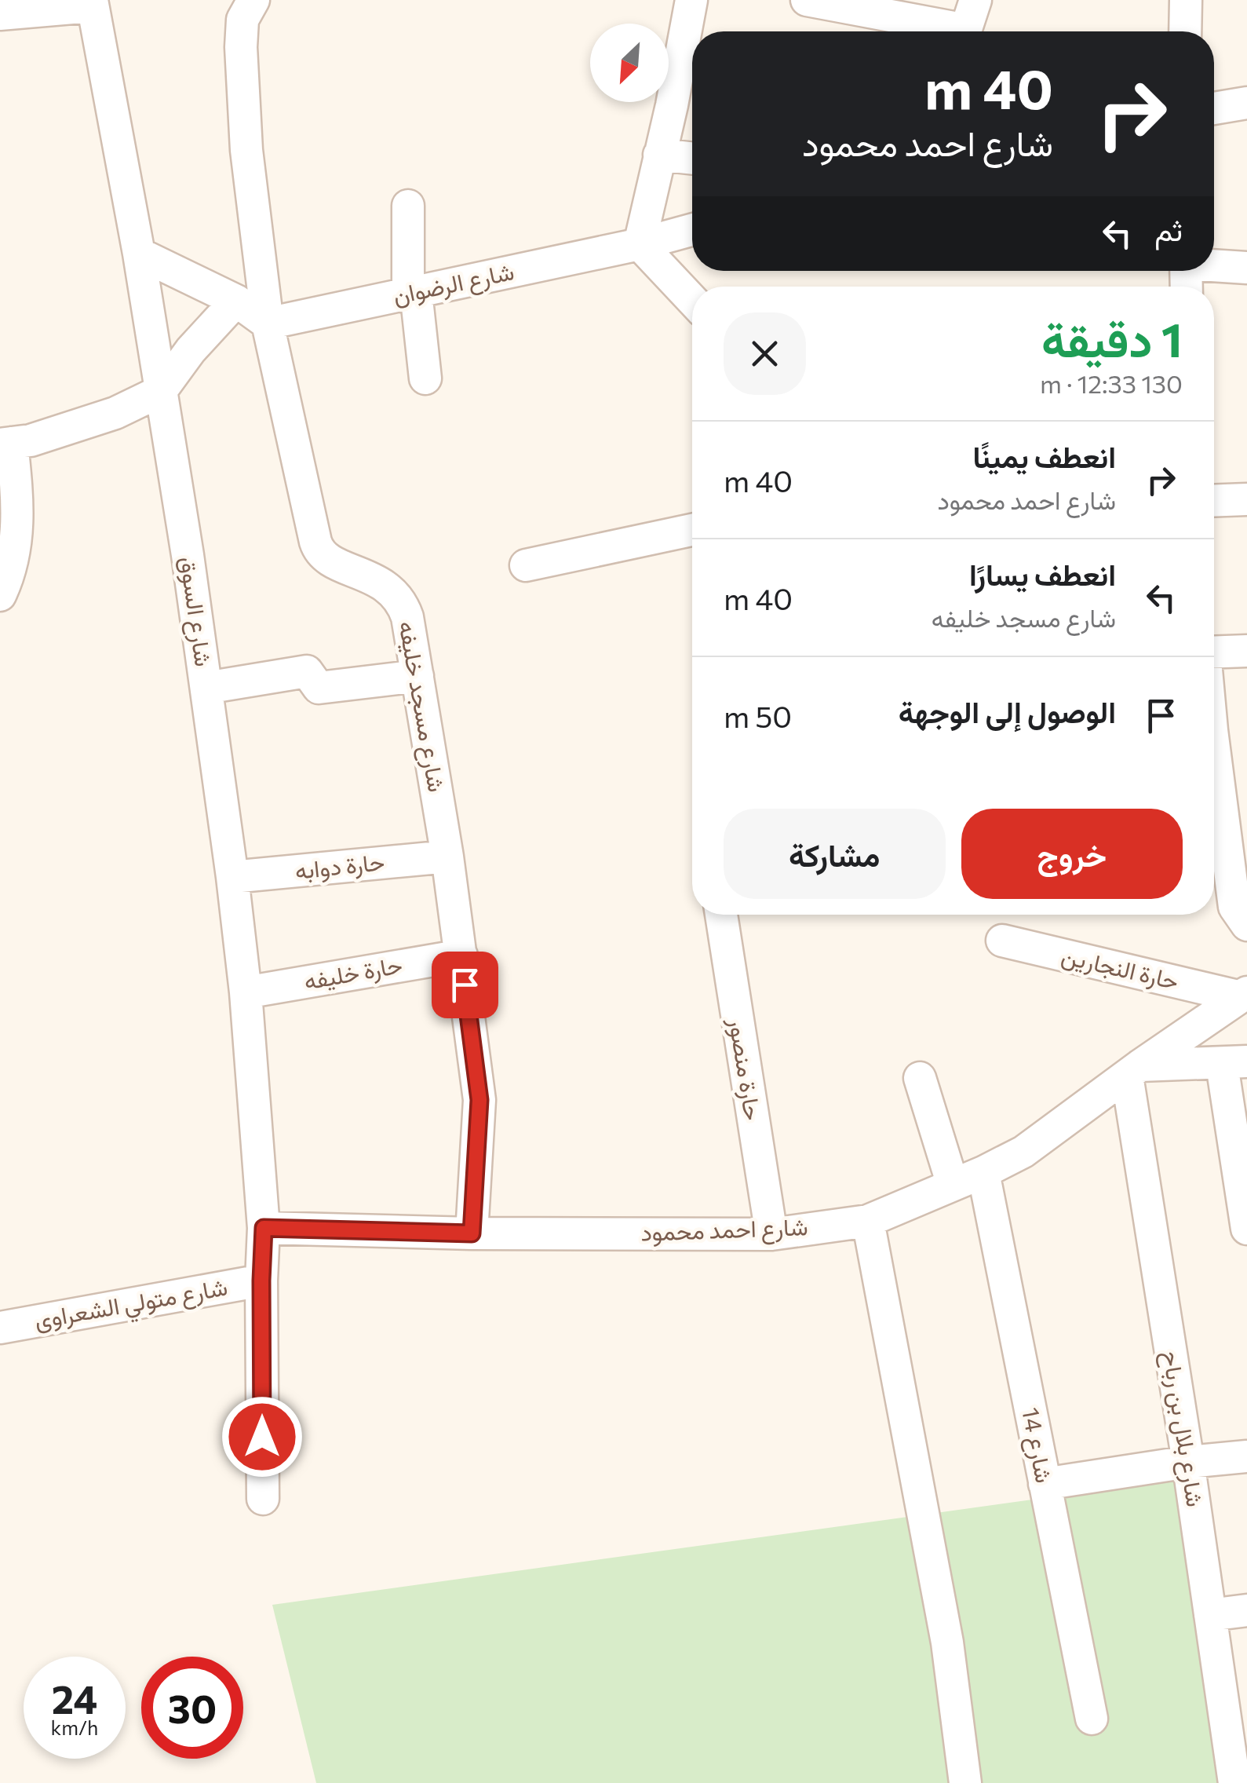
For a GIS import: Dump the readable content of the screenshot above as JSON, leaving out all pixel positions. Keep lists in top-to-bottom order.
{
  "streets": {
    "street": [
      "شارع الرضوان",
      "شارع السوق",
      "شارع مسجد خليفه",
      "حارة دوابه",
      "حارة النجارين",
      "حارة خليفه",
      "حارة منصور",
      "شارع احمد محمود",
      "شارع متولي الشعراوى",
      "شارع بلال بن رباح",
      "شارع 14"
    ]
  },
  "crossings": [
    ["شارع الرضوان", "شارع مسجد خليفه"],
    ["شارع السوق", "حارة دوابه"],
    ["شارع السوق", "حارة خليفه"],
    ["شارع السوق", "شارع احمد محمود"],
    ["شارع السوق", "شارع متولي الشعراوى"],
    ["شارع مسجد خليفه", "حارة دوابه"],
    ["شارع مسجد خليفه", "حارة خليفه"],
    ["شارع مسجد خليفه", "شارع احمد محمود"],
    ["حارة النجارين", "شارع احمد محمود"],
    ["حارة منصور", "شارع احمد محمود"],
    ["شارع احمد محمود", "شارع بلال بن رباح"],
    ["شارع احمد محمود", "شارع 14"]
  ],
  "north": "bottom left",
  "page": {
    "turn": ["40 m", "شارع احمد محمود"],
    "then": "ثم",
    "heading": ["1 دقيقة", "130 m · 12:33"],
    "list": [
      {
        "name": "انعطف يمينًا",
        "note": "شارع احمد محمود",
        "value": "40 m"
      },
      {
        "name": "انعطف يسارًا",
        "note": "شارع مسجد خليفه",
        "value": "40 m"
      },
      {
        "name": "الوصول إلى الوجهة",
        "value": "50 m"
      }
    ],
    "buttons": ["خروج", "مشاركة"],
    "speed": "24 km/h",
    "limit": "30"
  }
}
